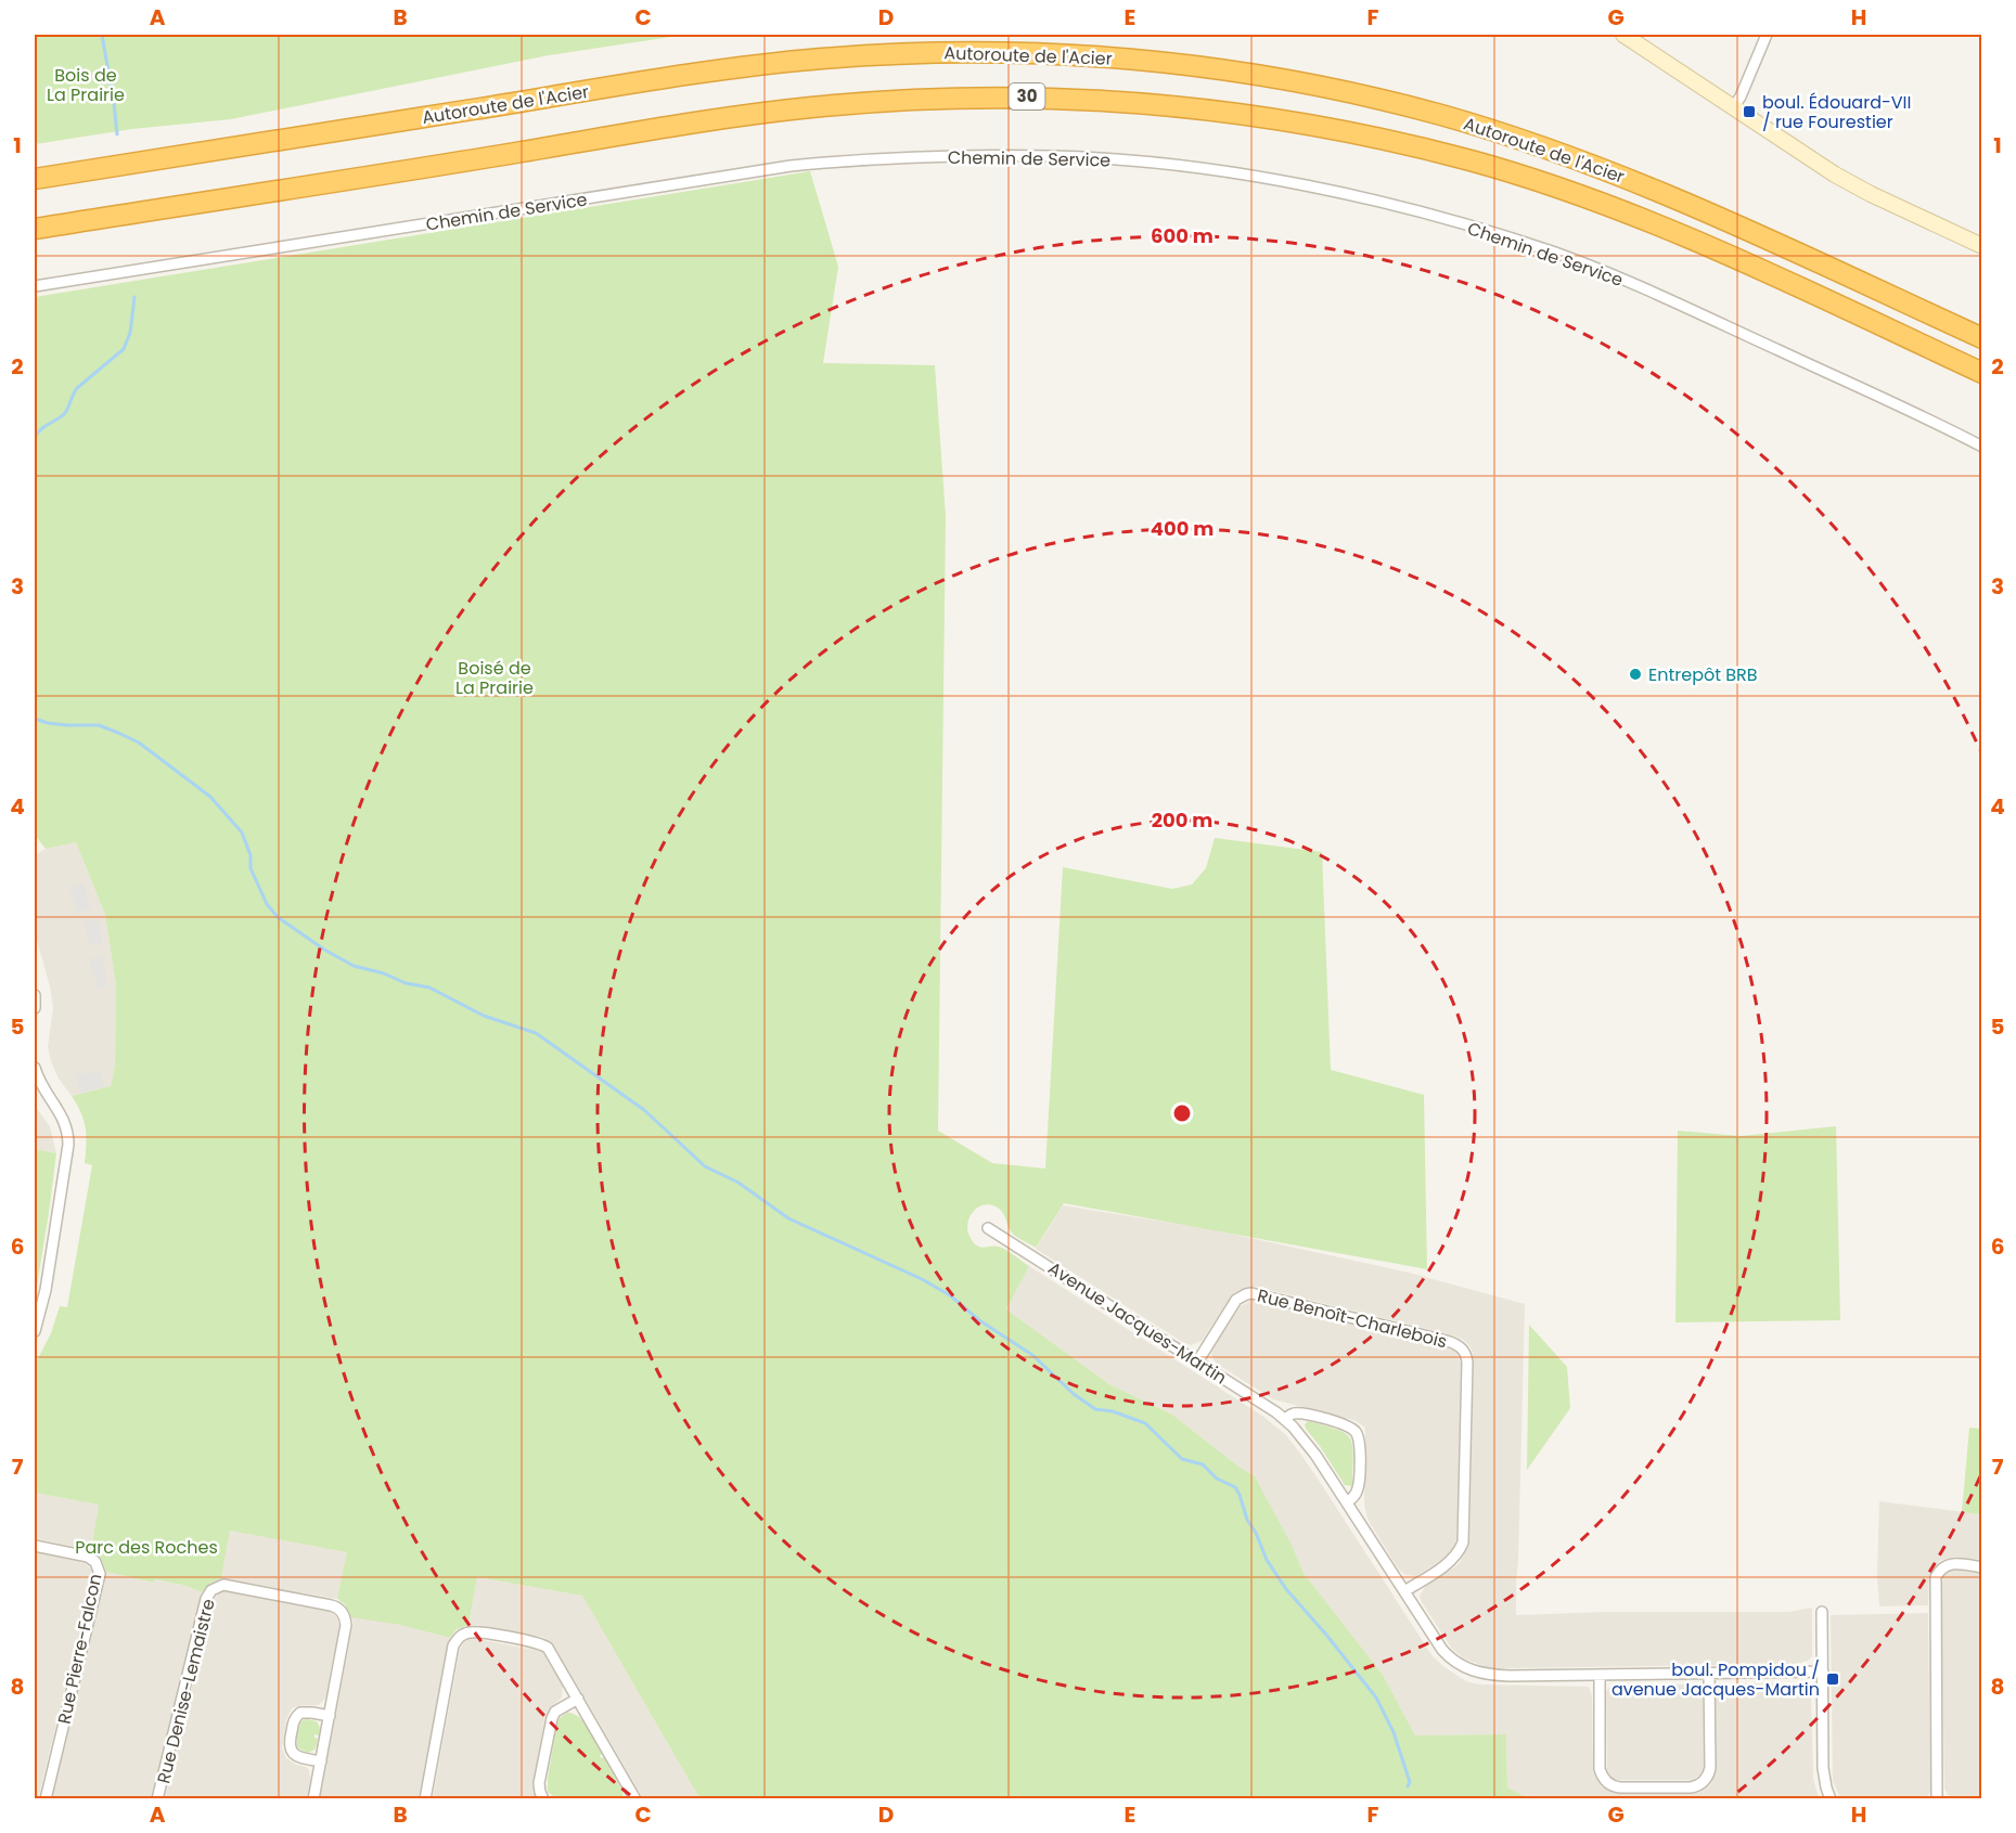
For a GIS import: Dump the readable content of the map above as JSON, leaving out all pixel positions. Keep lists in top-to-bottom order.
{
  "streets": {
    "highway": ["Autoroute de l'Acier", "30"],
    "street": [
      "Chemin de Service",
      "Rue Benoît-Charlebois",
      "Avenue Jacques-Martin",
      "Rue Pierre-Falcon",
      "Rue Denise-Lemaistre"
    ]
  },
  "crossings": [
    ["Rue Benoît-Charlebois", "Avenue Jacques-Martin"]
  ],
  "parks": ["Bois de La Prairie", "Boisé de La Prairie", "Parc des Roches"],
  "places": {
    "transit": ["boul. Édouard-VII / rue Fourestier", "boul. Pompidou / avenue Jacques-Martin"],
    "other": ["Entrepôt BRB"]
  },
  "grid": {
    "columns": [
      "A",
      "B",
      "C",
      "D",
      "E",
      "F",
      "G",
      "H"
    ],
    "rows": [
      "1",
      "2",
      "3",
      "4",
      "5",
      "6",
      "7",
      "8"
    ]
  },
  "rings": ["600 m", "400 m", "200 m"]
}
